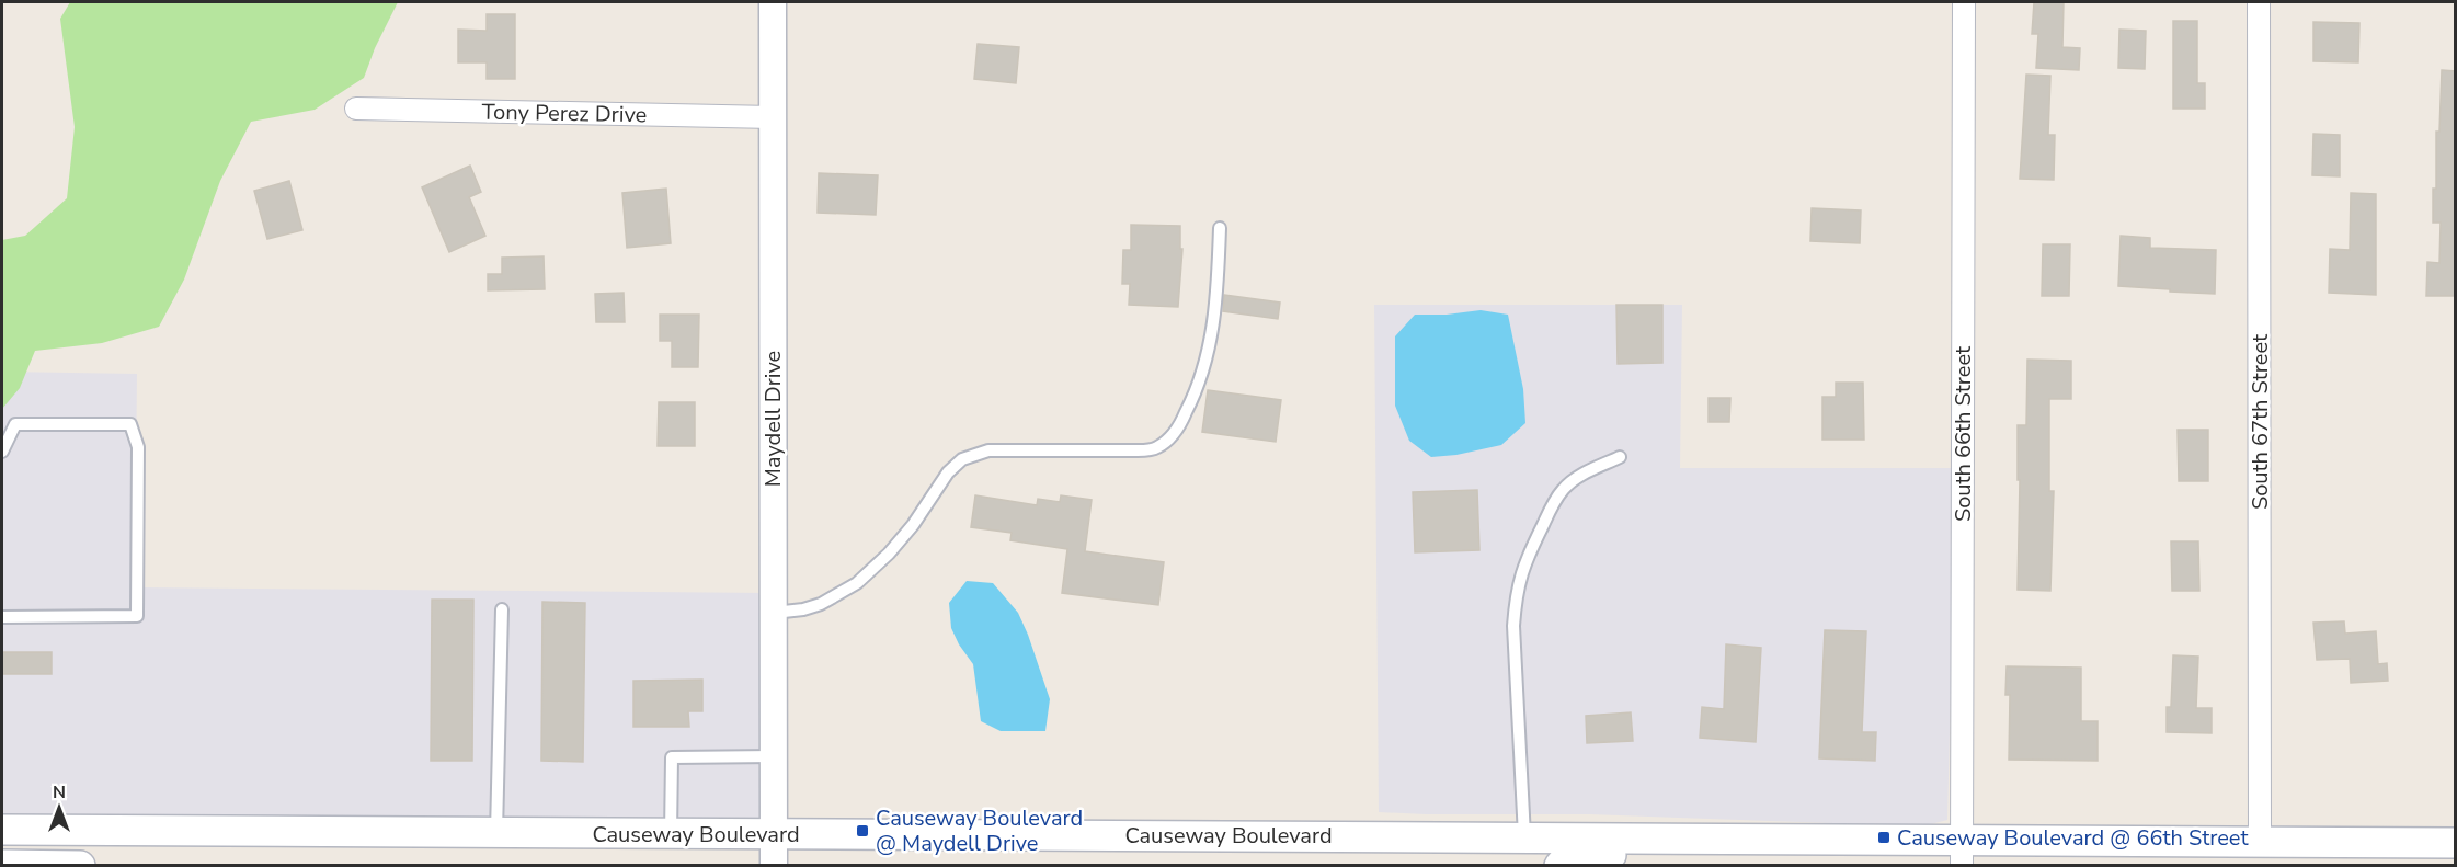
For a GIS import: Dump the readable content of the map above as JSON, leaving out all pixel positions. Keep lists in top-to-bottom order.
{
  "streets": {
    "main road": ["Causeway Boulevard"],
    "street": [
      "Tony Perez Drive",
      "Maydell Drive",
      "South 67th Street",
      "South 66th Street"
    ]
  },
  "crossings": [
    ["Tony Perez Drive", "Maydell Drive"],
    ["Maydell Drive", "Causeway Boulevard"],
    ["South 67th Street", "Causeway Boulevard"],
    ["South 66th Street", "Causeway Boulevard"]
  ],
  "places": {
    "transit": ["Causeway Boulevard @ Maydell Drive", "Causeway Boulevard @ 66th Street"]
  },
  "north": "top"
}
